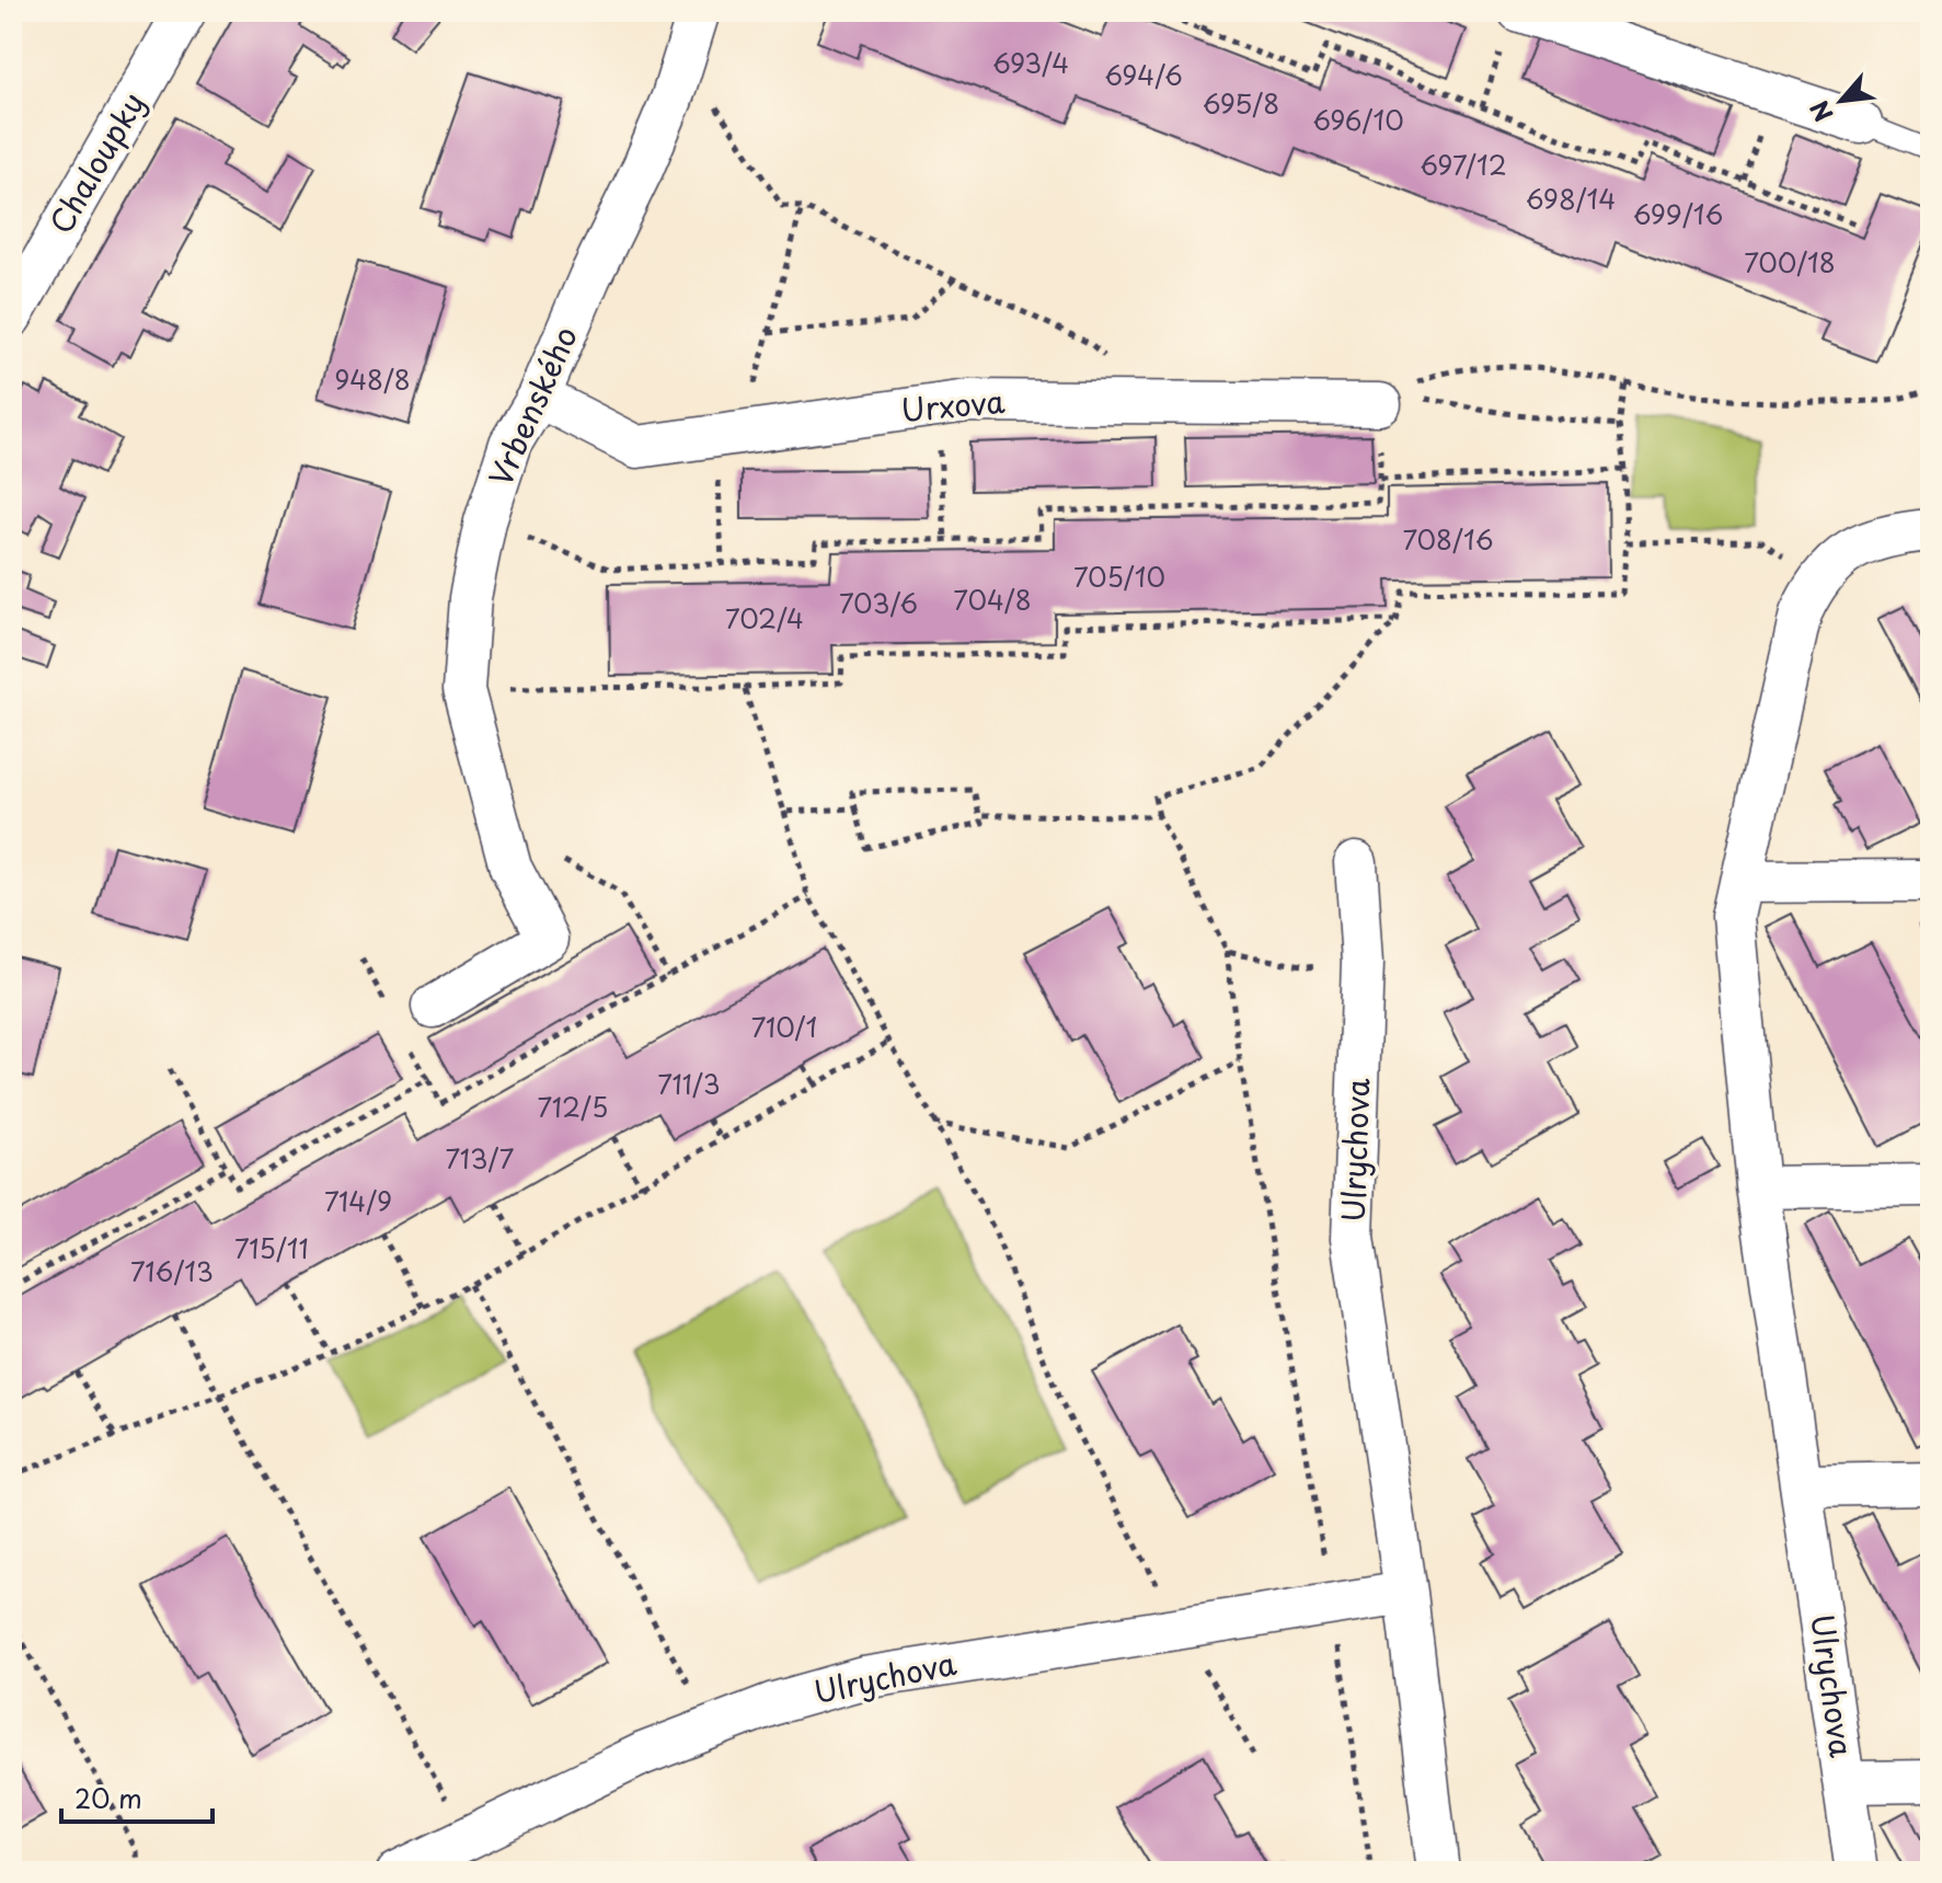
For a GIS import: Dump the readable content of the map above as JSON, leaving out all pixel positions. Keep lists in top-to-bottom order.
{
  "streets": {
    "street": [
      "Chaloupky",
      "Vrbenského",
      "Urxova",
      "Ulrychova"
    ]
  },
  "crossings": [
    ["Vrbenského", "Urxova"]
  ],
  "house_numbers": [
    "693/4",
    "694/6",
    "695/8",
    "696/10",
    "697/12",
    "698/14",
    "699/16",
    "700/18",
    "948/8",
    "708/16",
    "705/10",
    "704/8",
    "703/6",
    "702/4",
    "710/1",
    "711/3",
    "712/5",
    "713/7",
    "714/9",
    "715/11",
    "716/13"
  ],
  "scale_bar": "20 m",
  "north": "bottom left"
}
